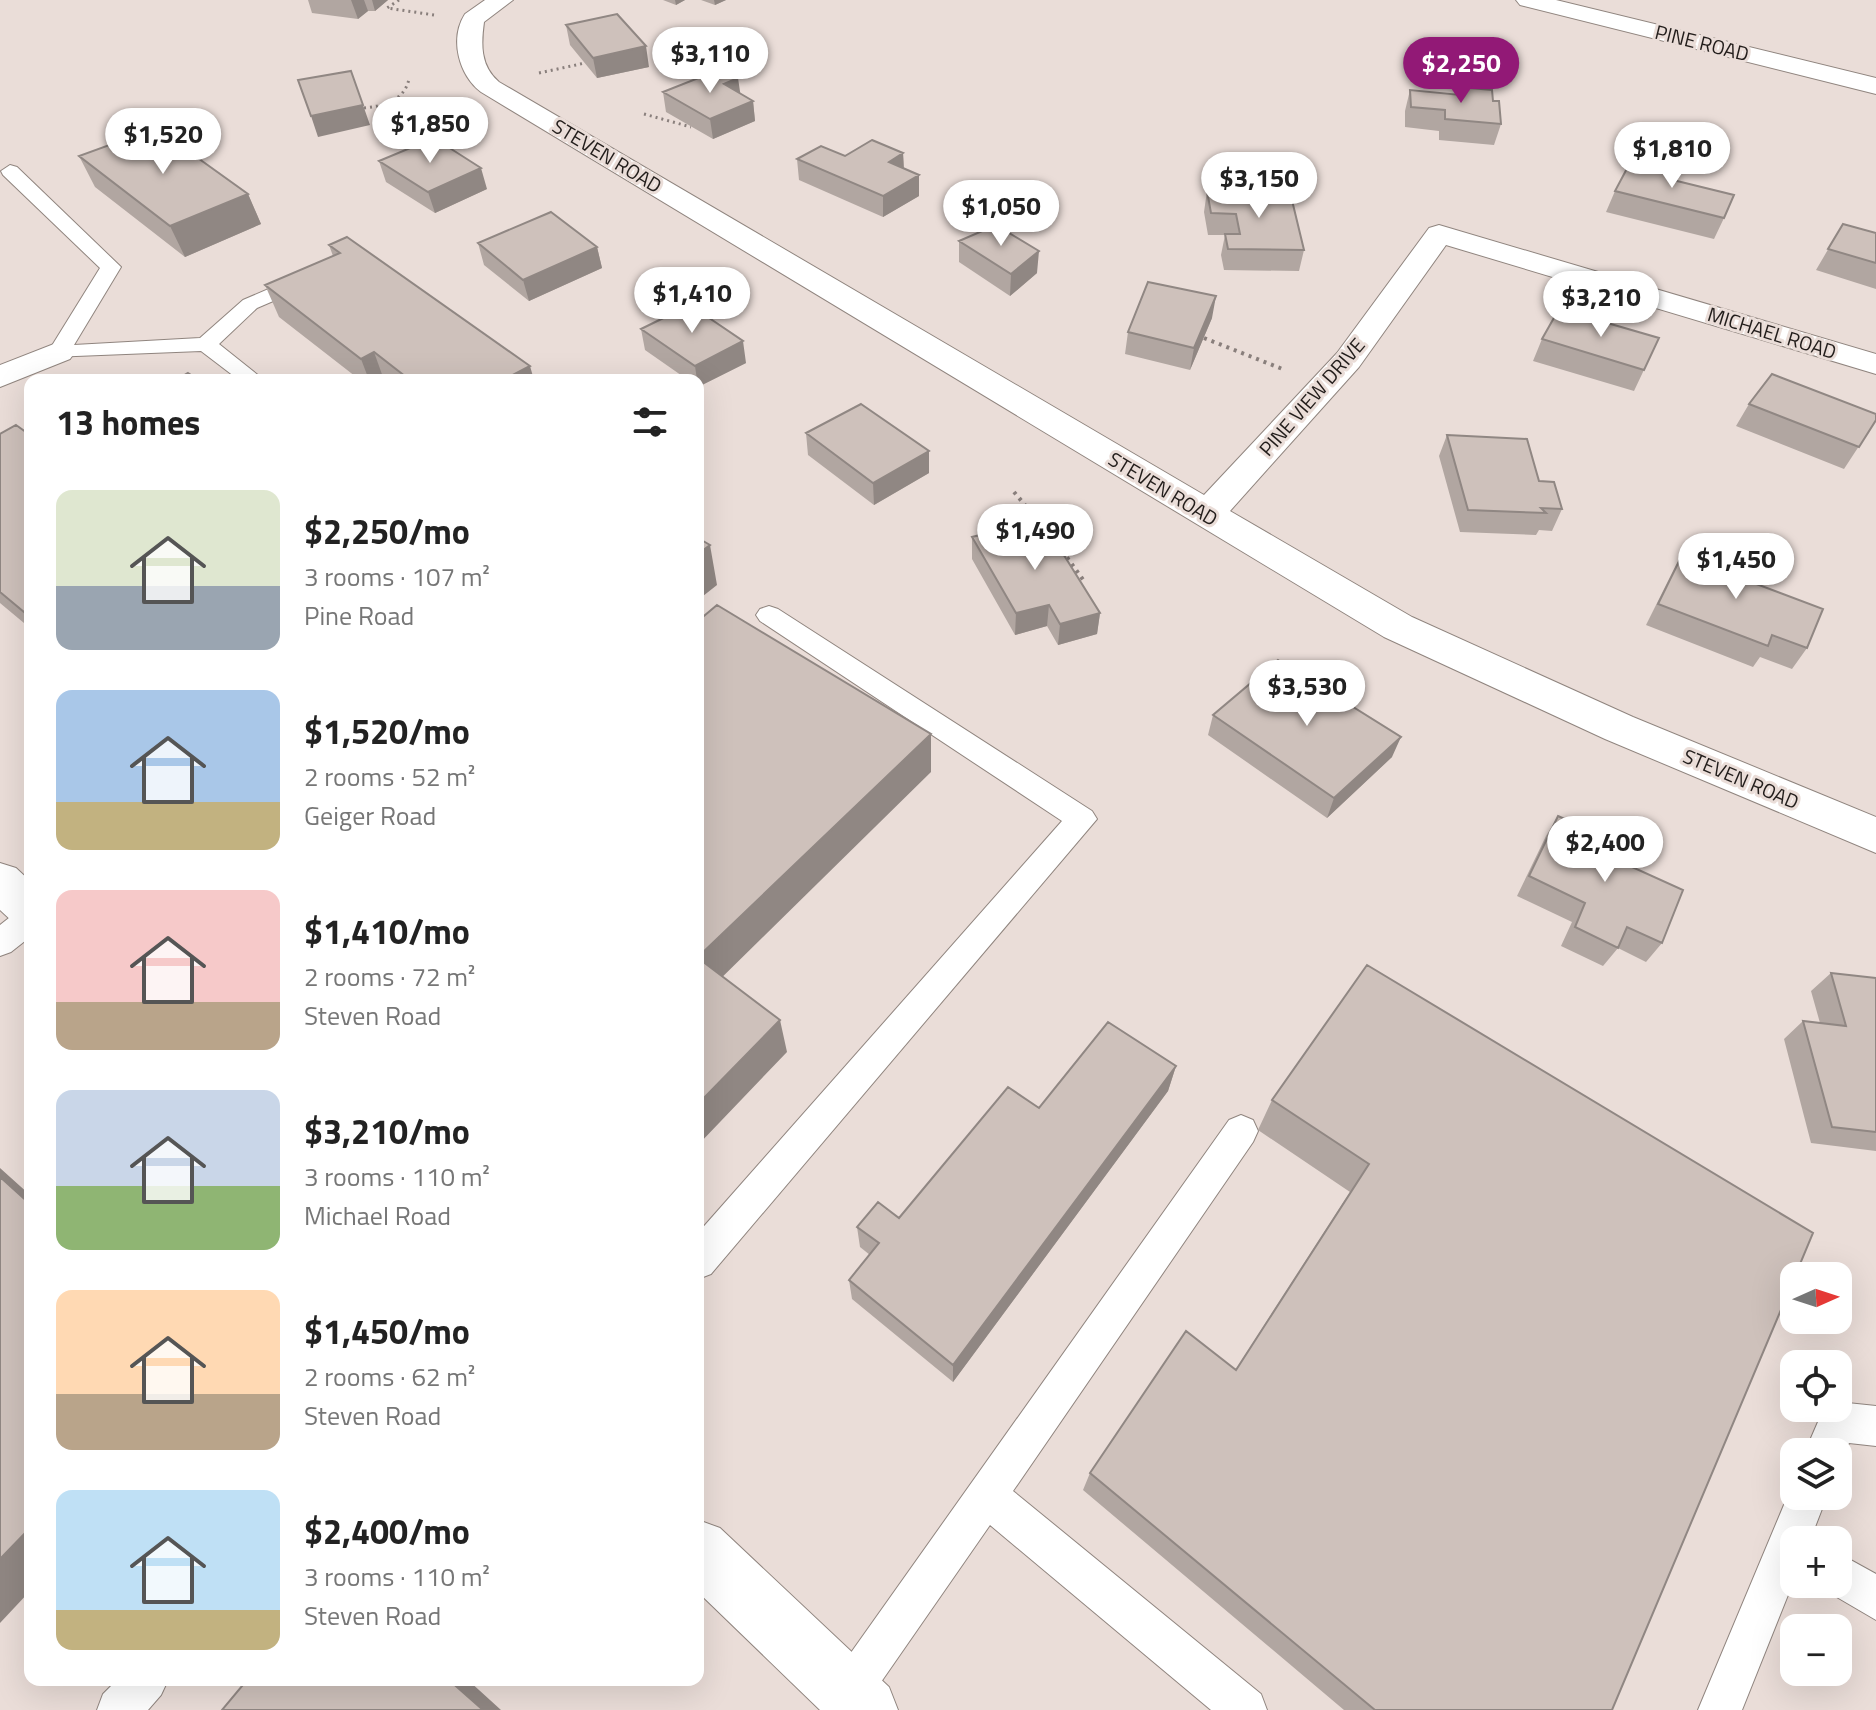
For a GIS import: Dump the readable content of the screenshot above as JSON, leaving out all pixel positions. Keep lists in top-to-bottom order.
{
  "streets": {
    "street": [
      "PINE ROAD",
      "STEVEN ROAD",
      "MICHAEL ROAD",
      "PINE VIEW DRIVE"
    ]
  },
  "crossings": [
    ["STEVEN ROAD", "PINE VIEW DRIVE"],
    ["MICHAEL ROAD", "PINE VIEW DRIVE"]
  ],
  "north": "right",
  "page": {
    "price": [
      "$3,110",
      "$2,250",
      "$1,850",
      "$1,520",
      "$1,810",
      "$3,150",
      "$1,050",
      "$1,410",
      "$3,210",
      "$1,490",
      "$1,450",
      "$3,530",
      "$2,400"
    ],
    "heading": "13 homes",
    "list": [
      {
        "name": "$2,250/mo",
        "note": "3 rooms · 107 m² · Pine Road"
      },
      {
        "name": "$1,520/mo",
        "note": "2 rooms · 52 m² · Geiger Road"
      },
      {
        "name": "$1,410/mo",
        "note": "2 rooms · 72 m² · Steven Road"
      },
      {
        "name": "$3,210/mo",
        "note": "3 rooms · 110 m² · Michael Road"
      },
      {
        "name": "$1,450/mo",
        "note": "2 rooms · 62 m² · Steven Road"
      },
      {
        "name": "$2,400/mo",
        "note": "3 rooms · 110 m² · Steven Road"
      }
    ],
    "map_buttons": ["+", "−"]
  }
}
